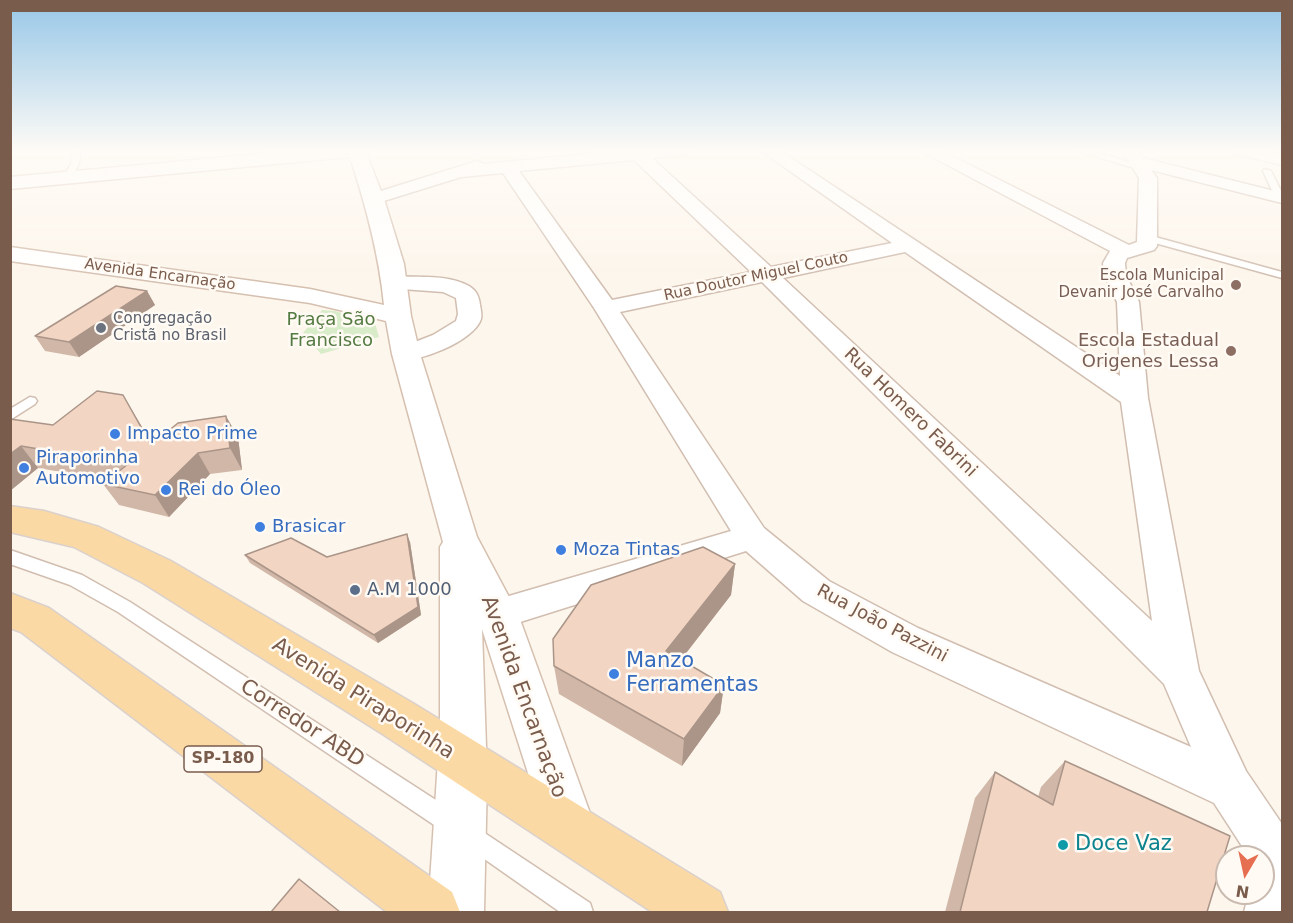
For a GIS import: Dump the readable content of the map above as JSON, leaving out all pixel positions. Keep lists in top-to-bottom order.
{
  "streets": {
    "main road": ["Avenida Piraporinha", "SP-180"],
    "street": [
      "Avenida Encarnação",
      "Rua Doutor Miguel Couto",
      "Rua Homero Fabrini",
      "Rua João Pazzini"
    ],
    "lane": ["Corredor ABD"]
  },
  "crossings": [
    ["Avenida Encarnação", "Avenida Piraporinha"],
    ["Avenida Encarnação", "Corredor ABD"],
    ["Rua Doutor Miguel Couto", "Rua Homero Fabrini"],
    ["Rua Doutor Miguel Couto", "Rua João Pazzini"]
  ],
  "parks": ["Praça São Francisco"],
  "places": [
    "Escola Municipal Devanir José Carvalho",
    "Congregação Cristã no Brasil",
    "Escola Estadual Origenes Lessa",
    "Impacto Prime",
    "Piraporinha Automotivo",
    "Rei do Óleo",
    "Brasicar",
    "Moza Tintas",
    "A.M 1000",
    "Manzo Ferramentas",
    "Doce Vaz"
  ],
  "north": "bottom"
}
